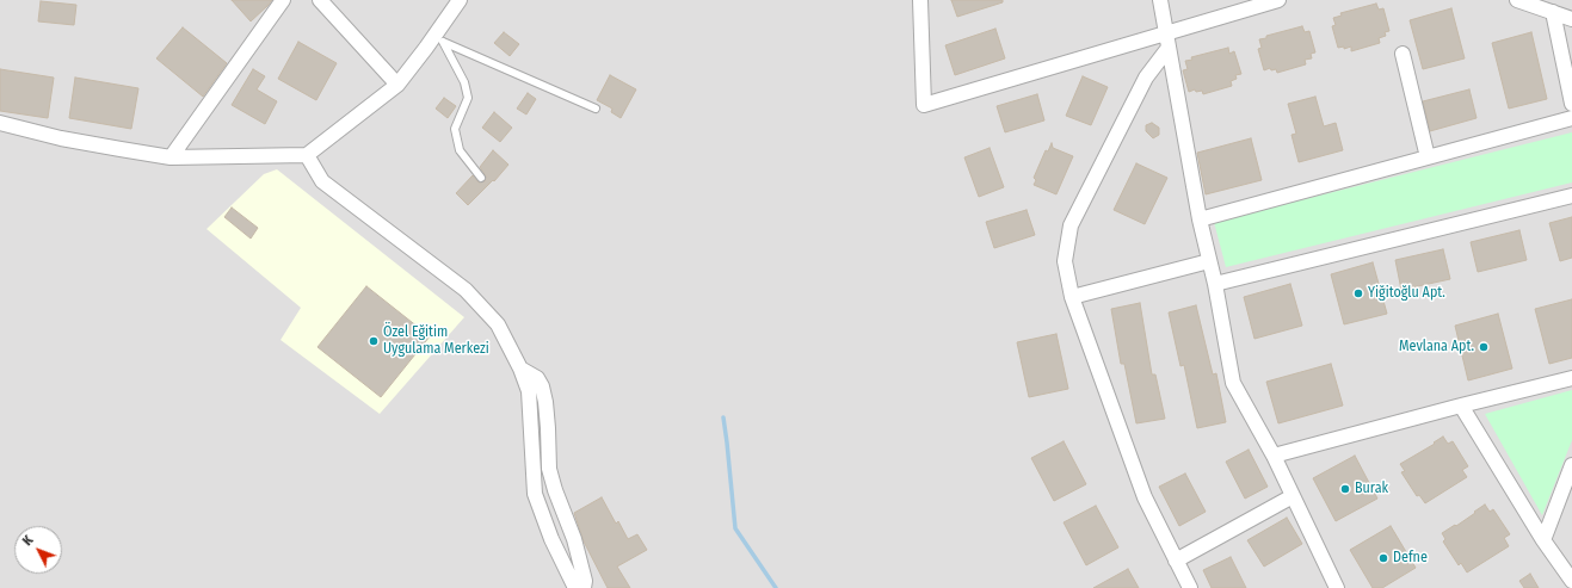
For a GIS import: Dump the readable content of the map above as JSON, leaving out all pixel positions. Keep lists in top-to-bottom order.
{
  "places": [
    "Yiğitoğlu Apt.",
    "Özel Eğitim Uygulama Merkezi",
    "Mevlana Apt.",
    "Burak",
    "Defne"
  ],
  "north": "top left"
}
